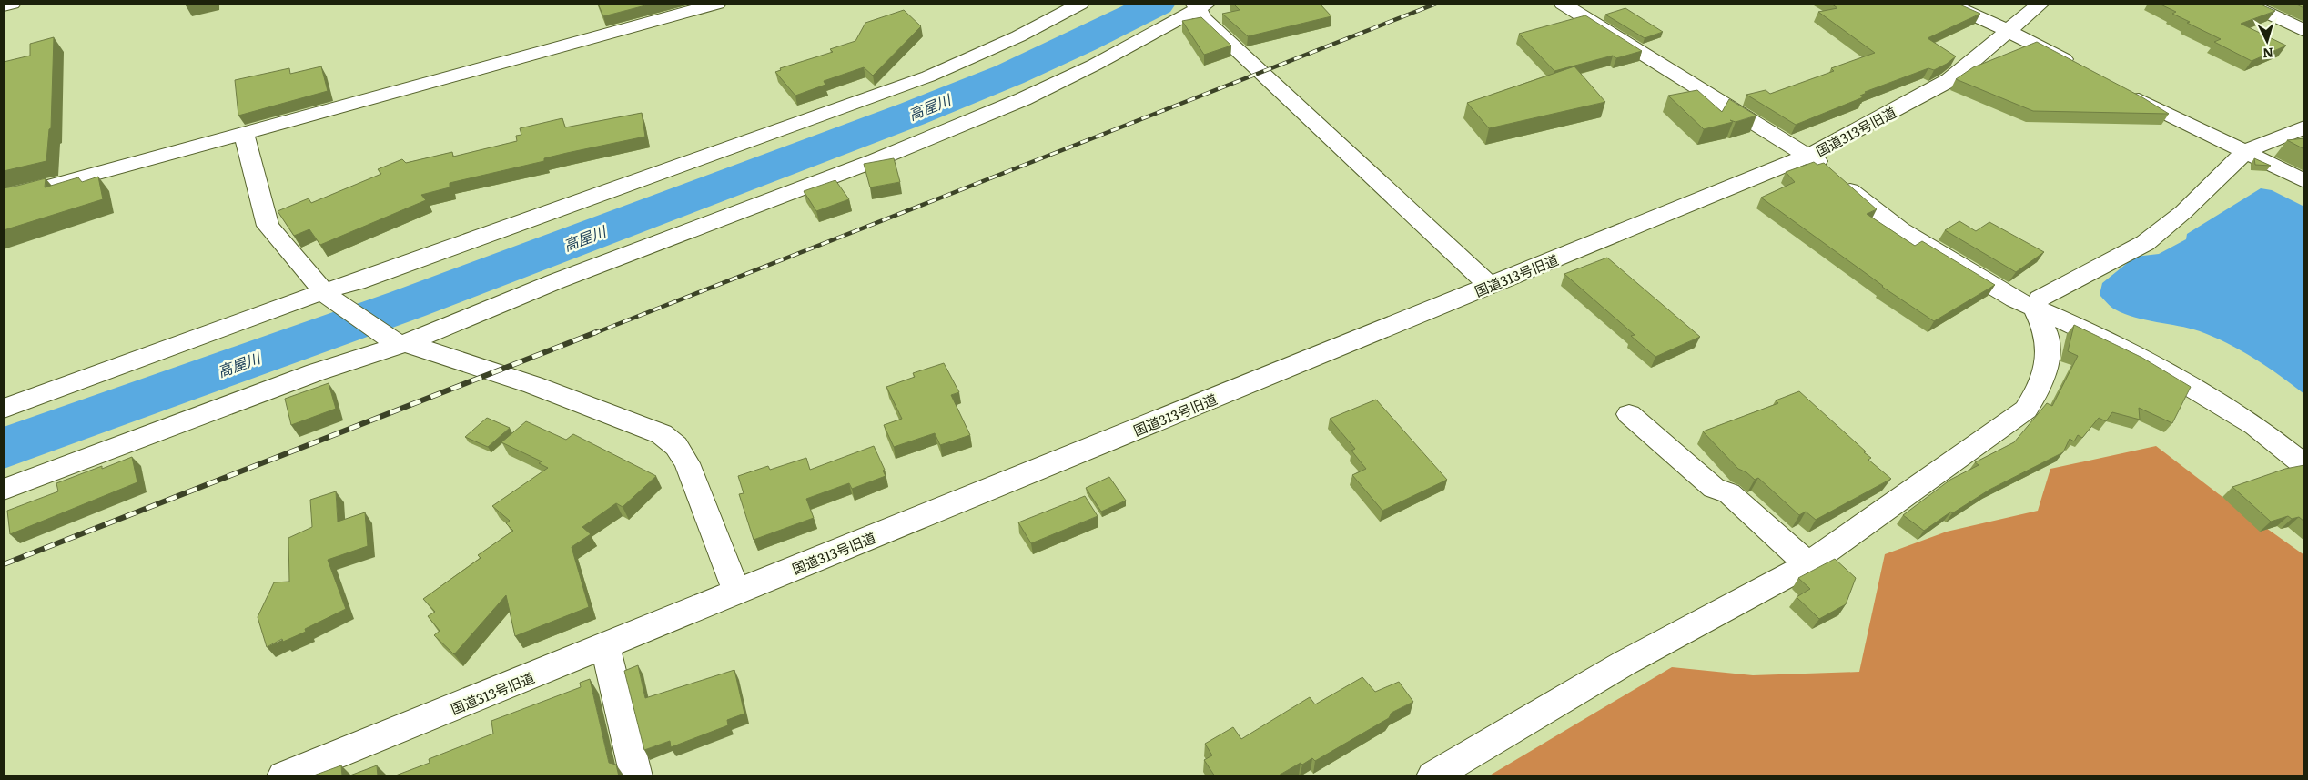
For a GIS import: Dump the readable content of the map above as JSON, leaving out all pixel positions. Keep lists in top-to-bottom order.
{
  "streets": {
    "main road": ["国道313号旧道"]
  },
  "water": ["高屋川"],
  "north": "bottom"
}
